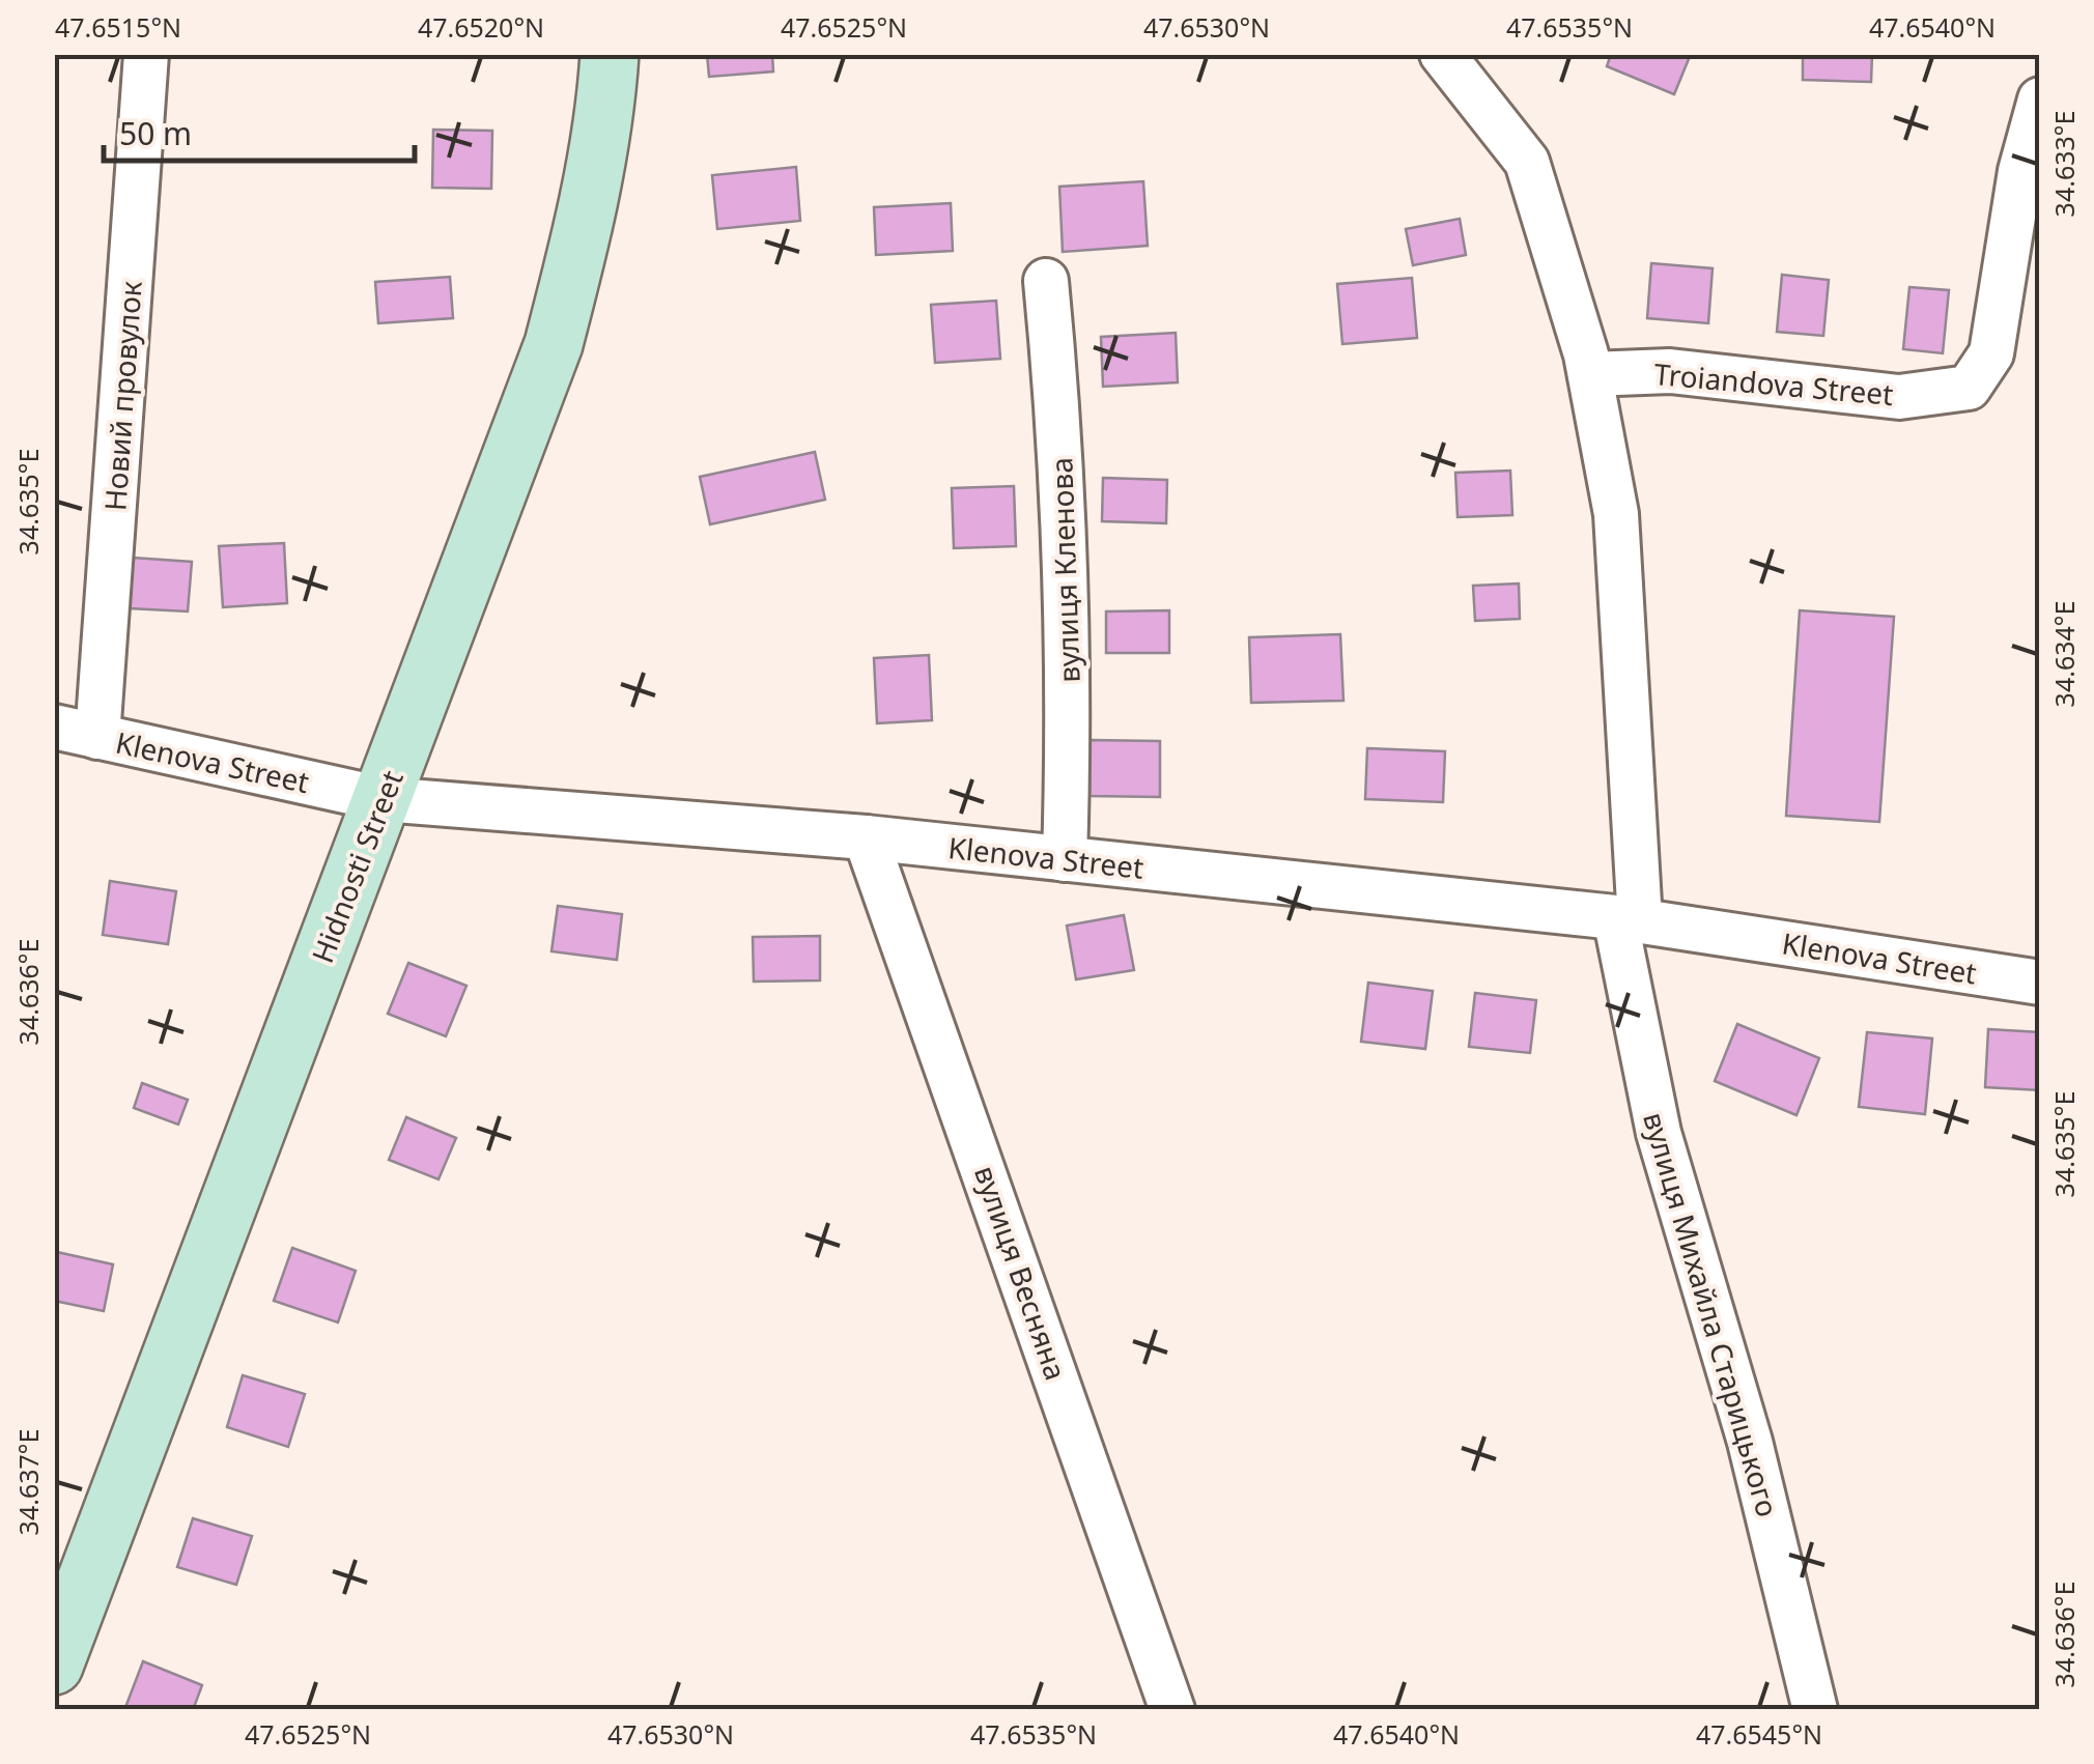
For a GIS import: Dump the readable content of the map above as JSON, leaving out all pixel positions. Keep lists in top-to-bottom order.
{
  "streets": {
    "street": [
      "Troiandova Street",
      "Новий провулок",
      "вулиця Кленова",
      "Klenova Street",
      "Hidnosti Street",
      "вулиця Весняна",
      "вулиця Михайла Старицького"
    ]
  },
  "crossings": [
    ["Troiandova Street", "вулиця Михайла Старицького"],
    ["Новий провулок", "Klenova Street"],
    ["вулиця Кленова", "Klenova Street"],
    ["Klenova Street", "Hidnosti Street"],
    ["Klenova Street", "вулиця Весняна"],
    ["Klenova Street", "вулиця Михайла Старицького"]
  ],
  "scale_bar": "50 m",
  "coordinates": [
    "47.6515°N",
    "47.6520°N",
    "47.6525°N",
    "47.6530°N",
    "47.6535°N",
    "47.6540°N",
    "34.633°E",
    "34.635°E",
    "34.634°E",
    "34.636°E",
    "34.637°E",
    "47.6545°N"
  ]
}
